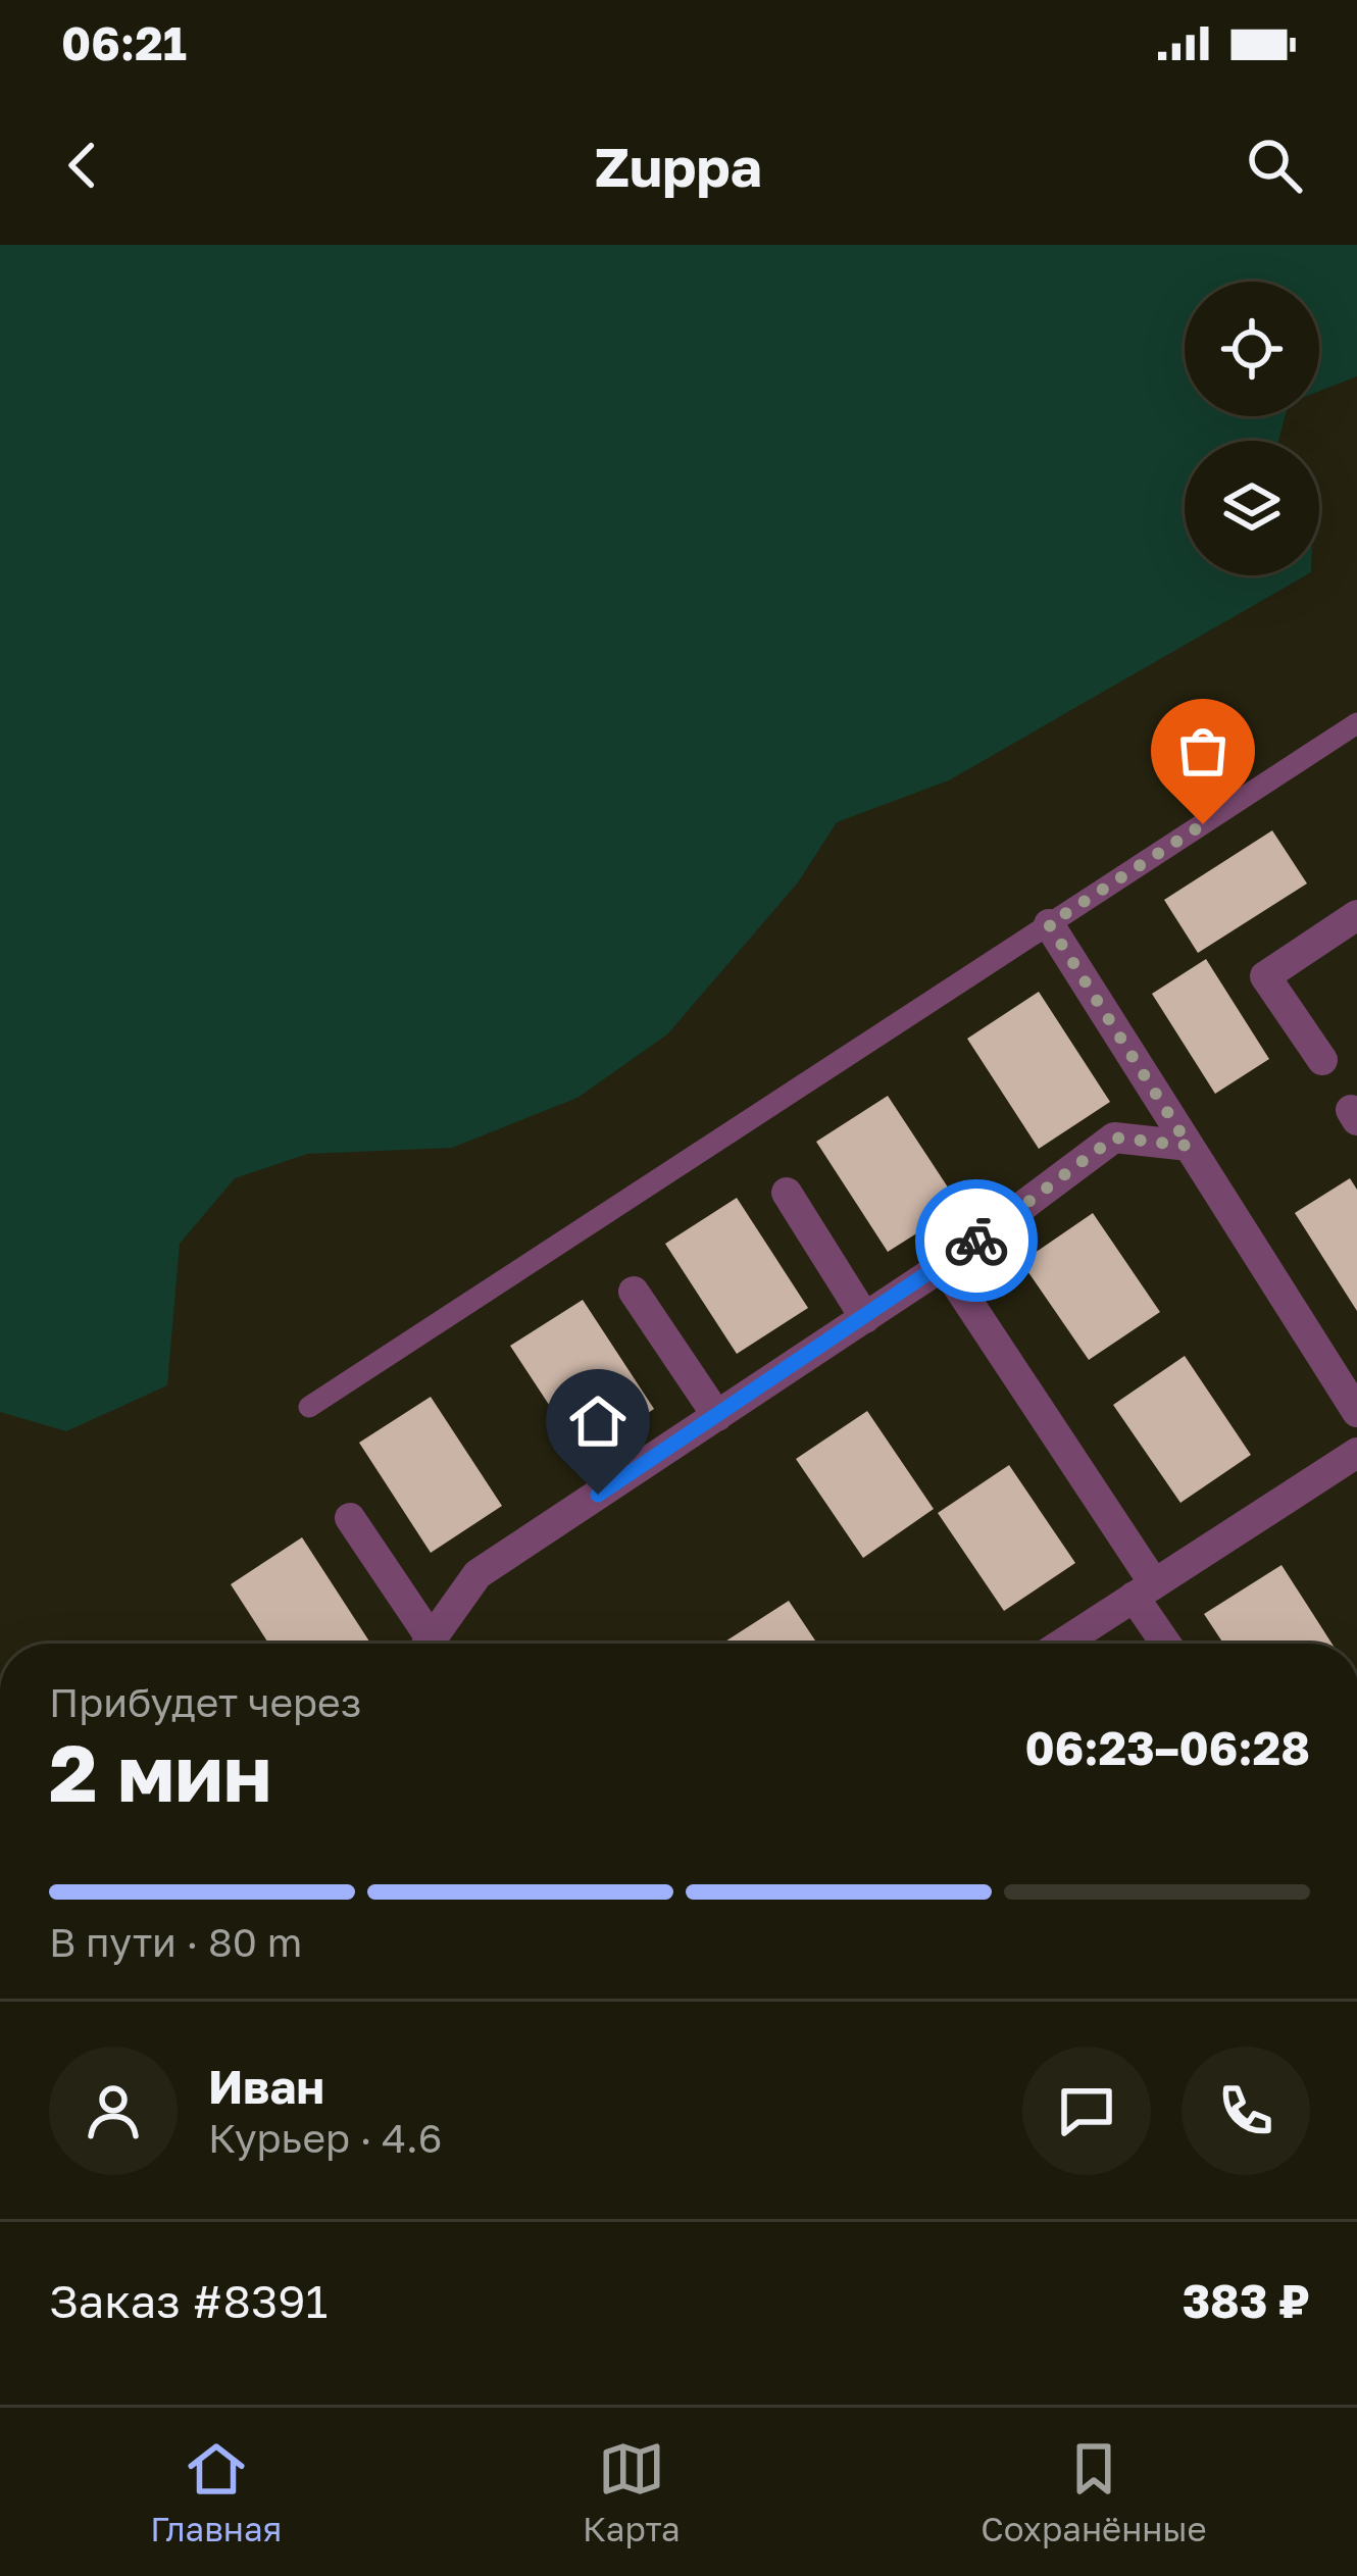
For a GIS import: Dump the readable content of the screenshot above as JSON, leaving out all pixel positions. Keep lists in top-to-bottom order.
{
  "page": {
    "status": "06:21",
    "header": "Zuppa",
    "heading": ["2 мин", "Прибудет через", "06:23–06:28"],
    "panel": [
      "Иван",
      "Курьер · 4.6",
      "Заказ #8391",
      "383 ₽"
    ],
    "bar": "В пути · 80 m",
    "tabs": ["Главная", "Карта", "Сохранённые"]
  }
}
